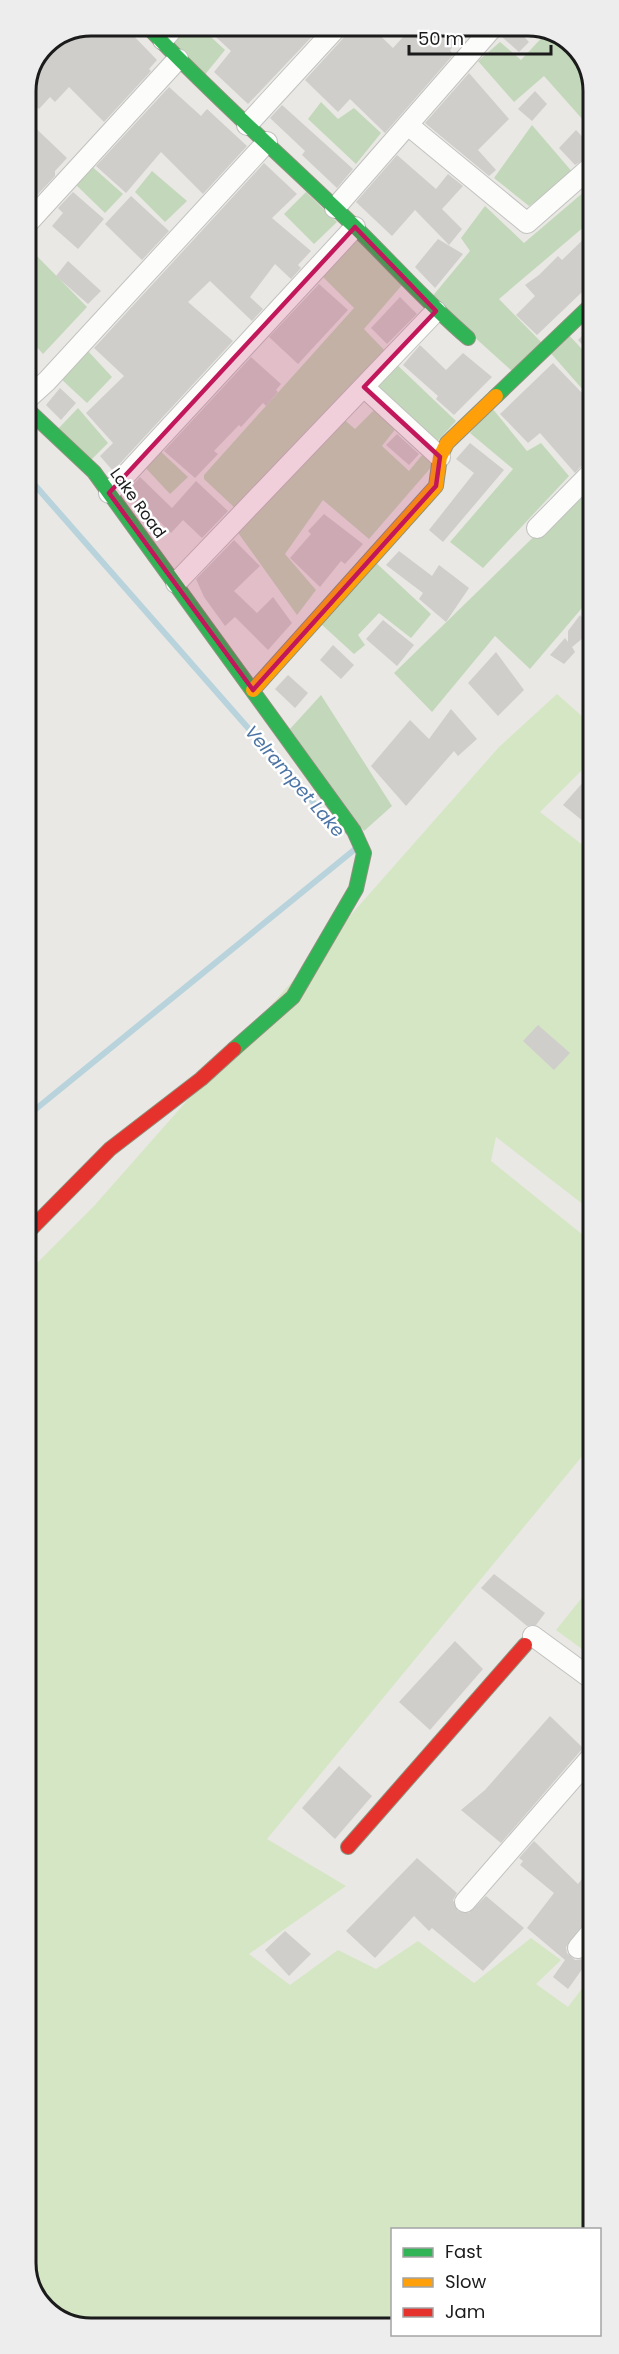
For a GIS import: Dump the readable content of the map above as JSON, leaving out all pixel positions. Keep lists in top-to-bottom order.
{
  "streets": {
    "street": ["Lake Road"]
  },
  "water": ["Velrampet Lake"],
  "legend": ["Fast", "Slow", "Jam"],
  "scale_bar": "50 m"
}
